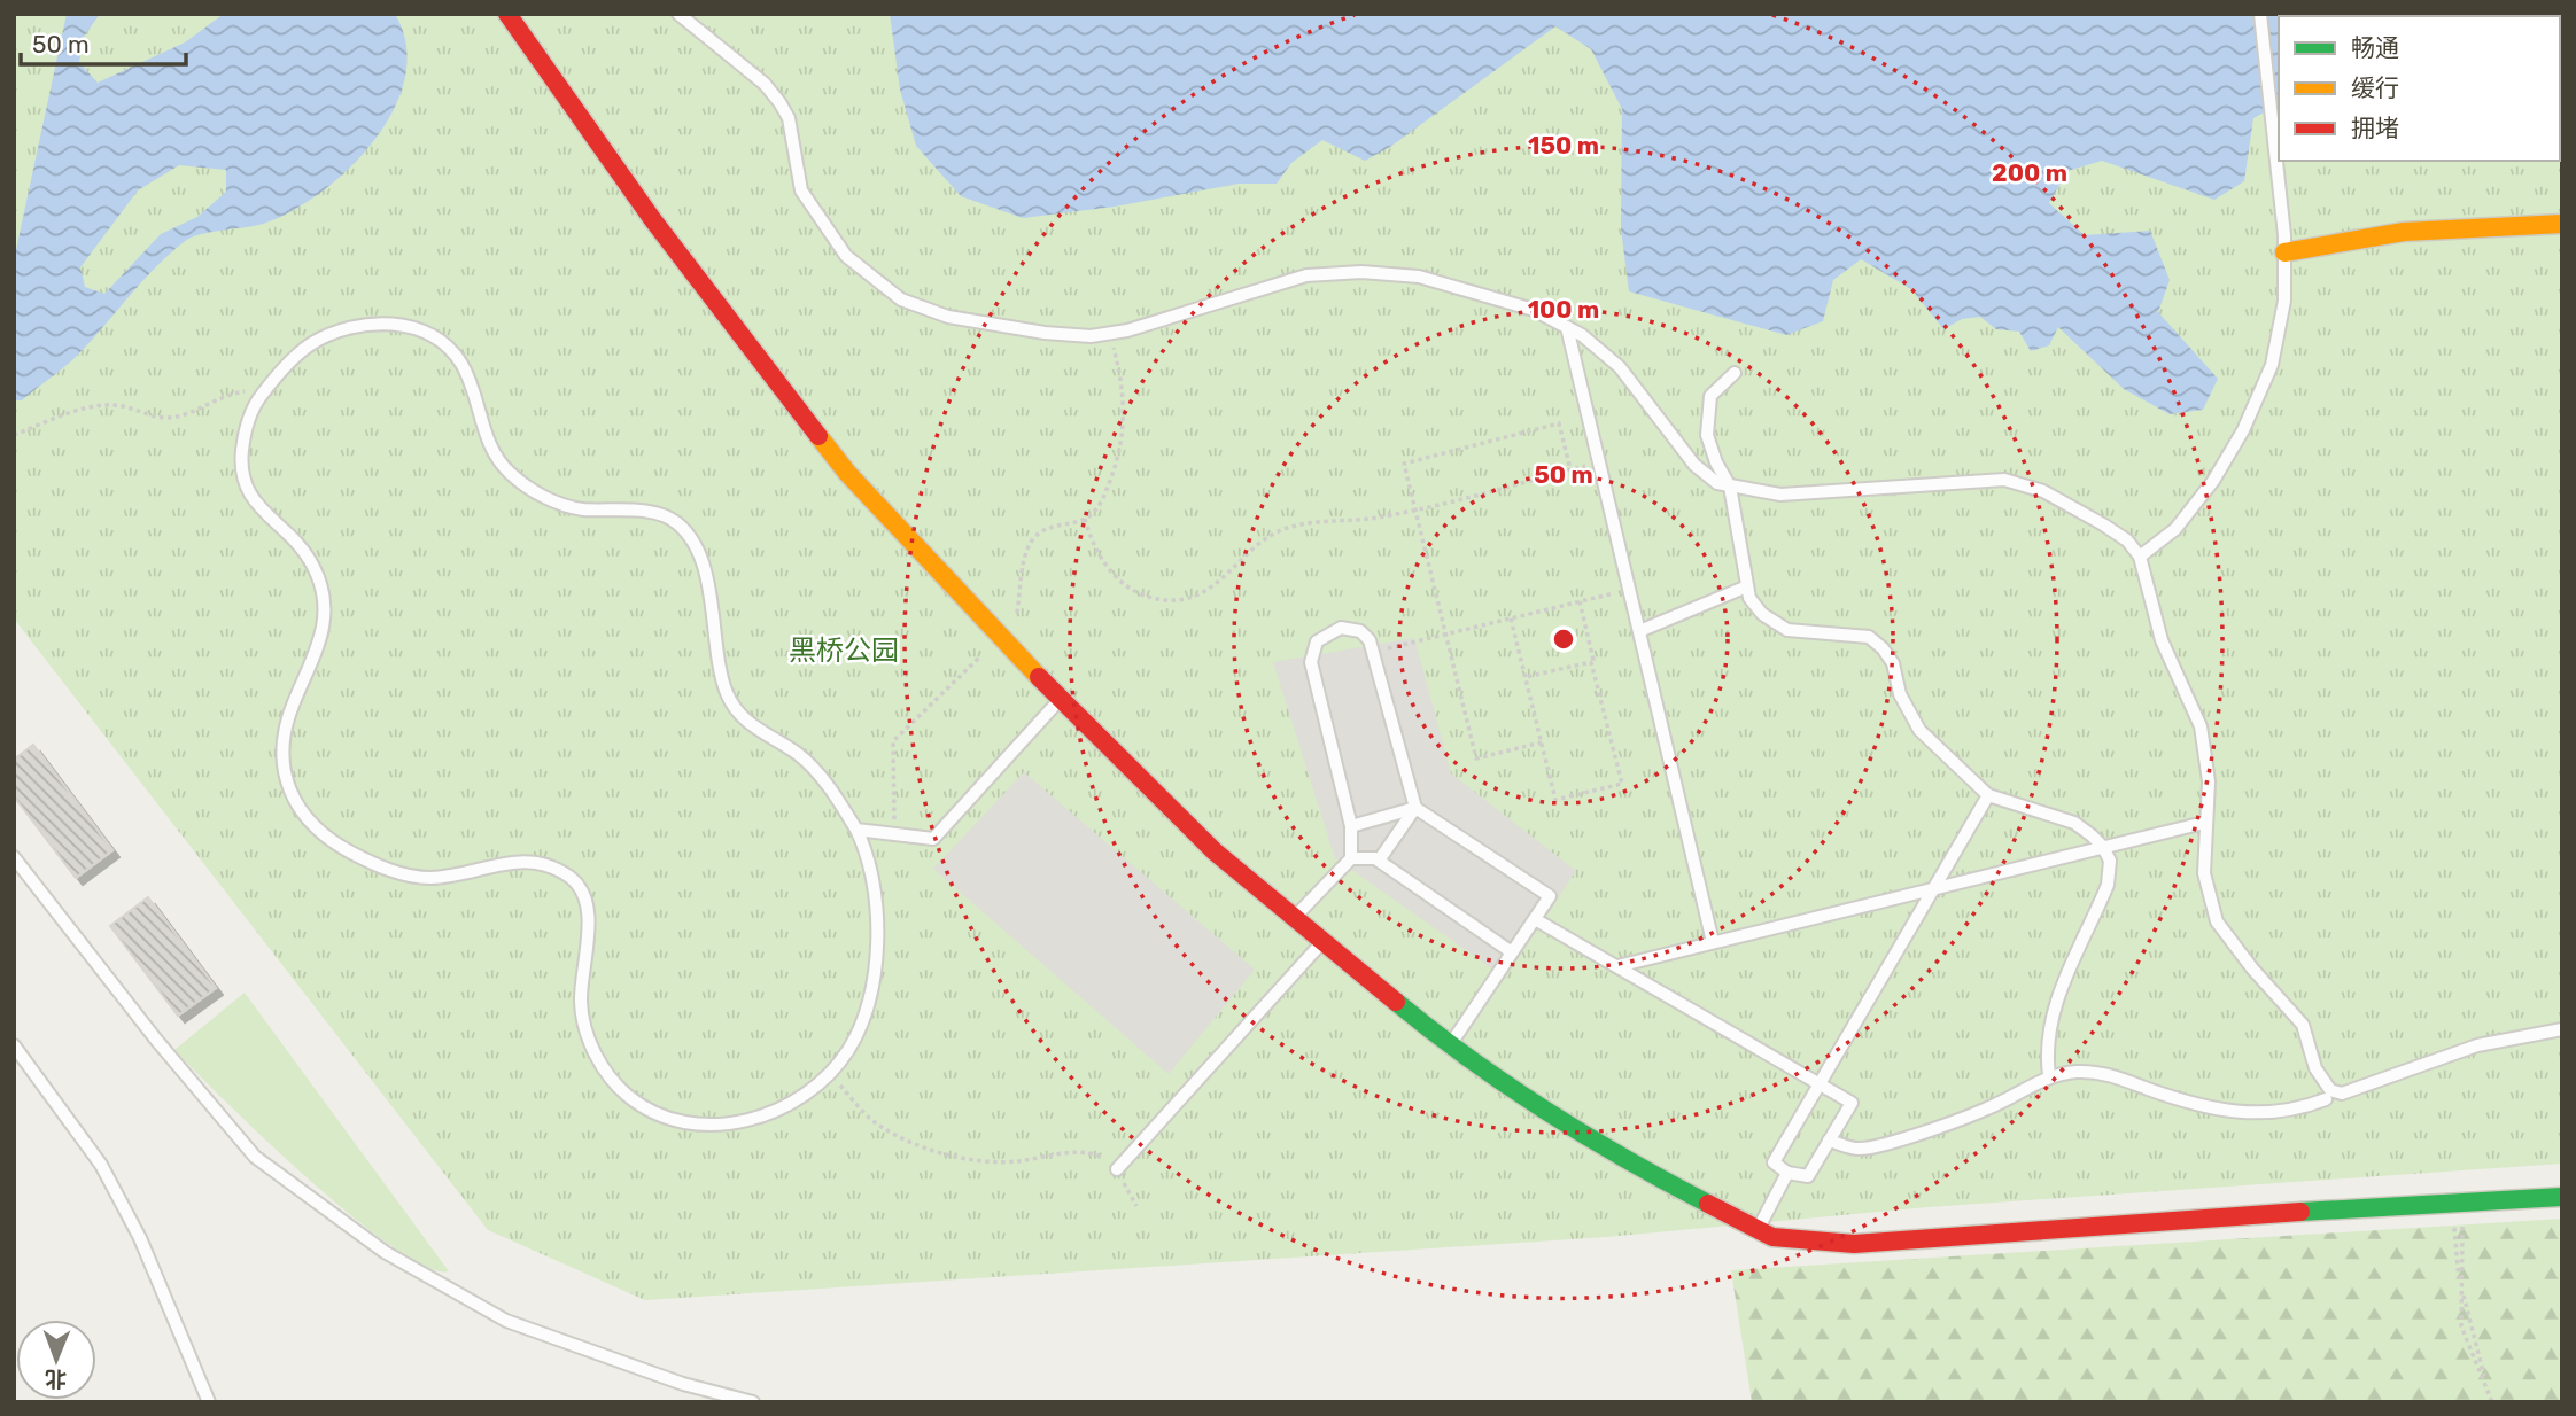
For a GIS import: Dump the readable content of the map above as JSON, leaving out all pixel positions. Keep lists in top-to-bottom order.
{
  "parks": ["黑桥公园"],
  "legend": ["畅通", "缓行", "拥堵"],
  "scale_bar": "50 m",
  "north": "bottom",
  "rings": [
    "150 m",
    "200 m",
    "100 m",
    "50 m"
  ]
}
